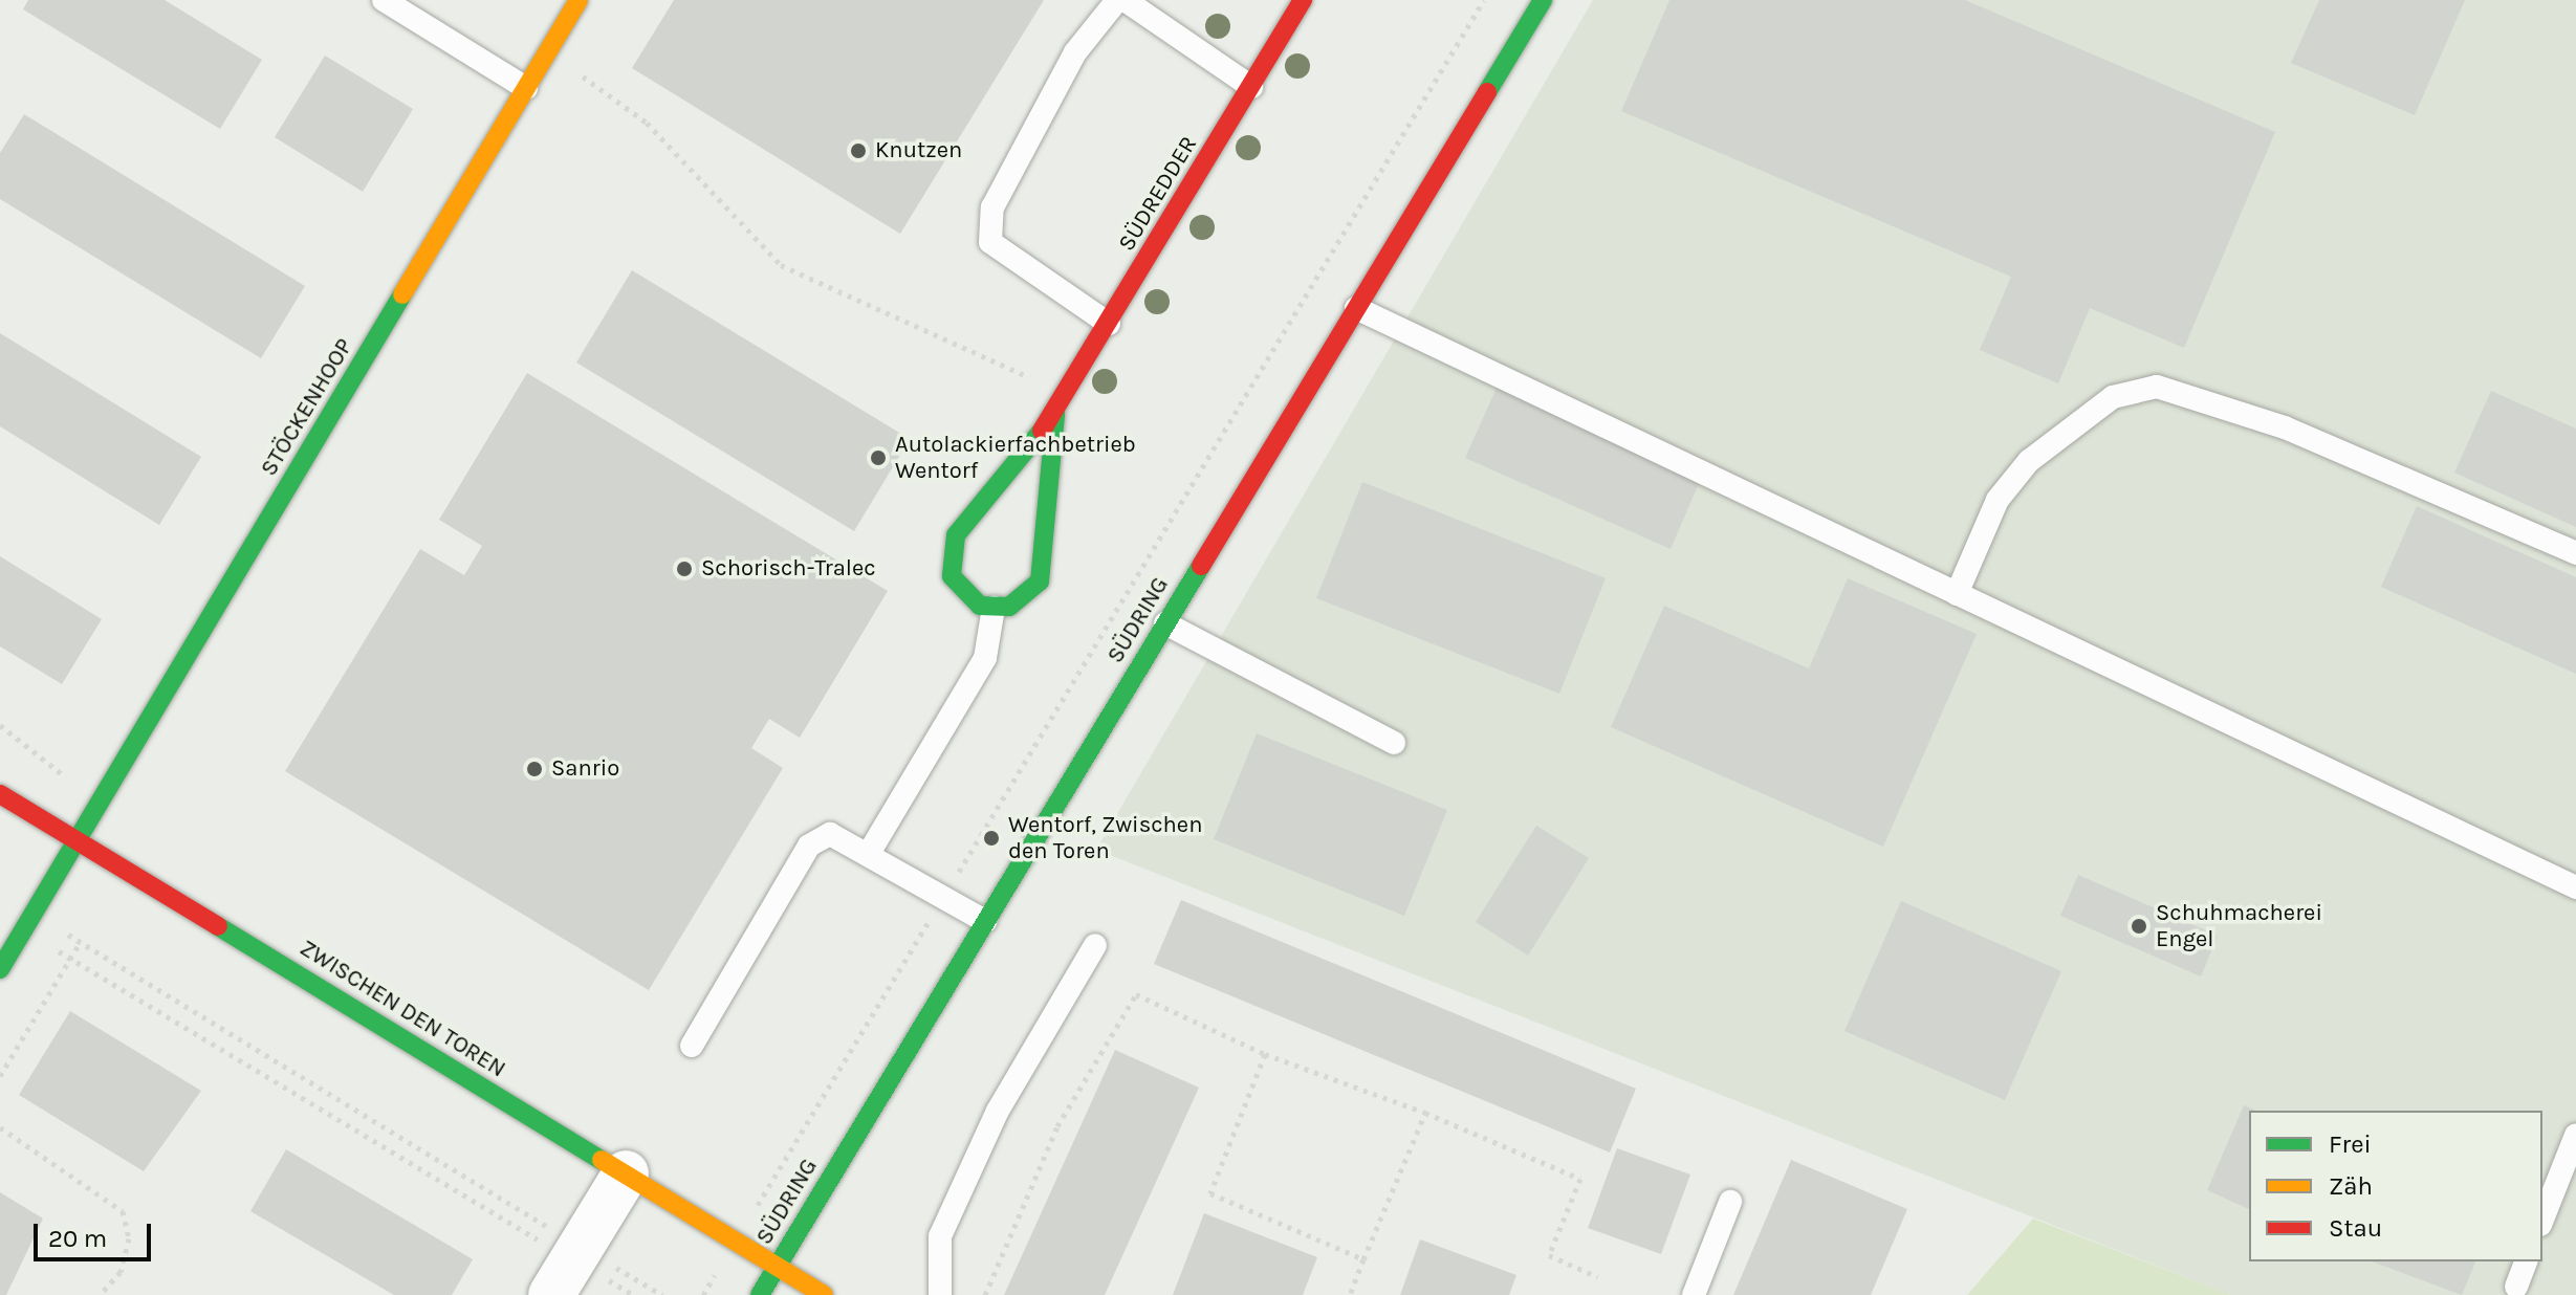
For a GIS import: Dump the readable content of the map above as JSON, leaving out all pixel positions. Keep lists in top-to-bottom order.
{
  "streets": {
    "street": [
      "SÜDREDDER",
      "STÖCKENHOOP",
      "SÜDRING",
      "ZWISCHEN DEN TOREN"
    ]
  },
  "crossings": [
    ["STÖCKENHOOP", "ZWISCHEN DEN TOREN"],
    ["SÜDRING", "ZWISCHEN DEN TOREN"]
  ],
  "places": [
    "Knutzen",
    "Autolackierfachbetrieb Wentorf",
    "Schorisch-Tralec",
    "Sanrio",
    "Wentorf, Zwischen den Toren",
    "Schuhmacherei Engel"
  ],
  "legend": ["Frei", "Zäh", "Stau"],
  "scale_bar": "20 m"
}
